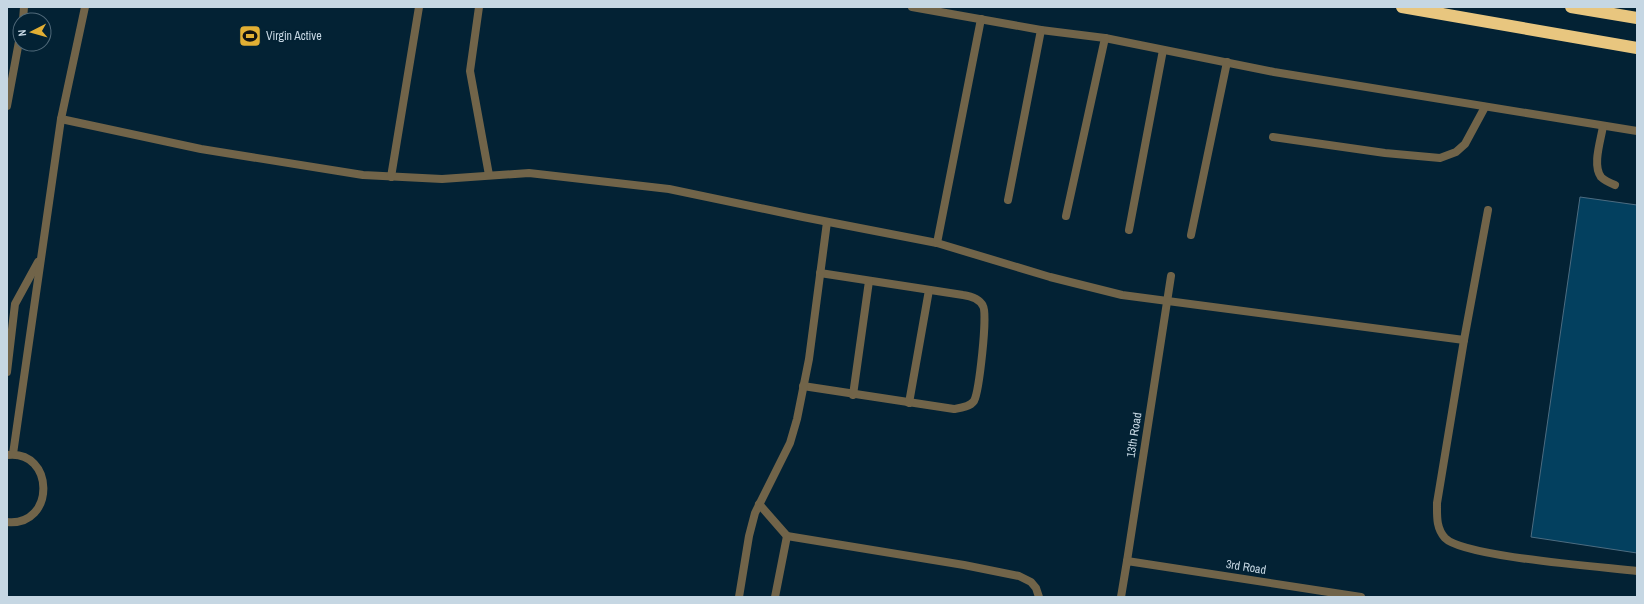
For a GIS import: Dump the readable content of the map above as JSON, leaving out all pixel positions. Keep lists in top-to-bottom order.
{
  "streets": {
    "street": ["13th Road", "3rd Road"]
  },
  "crossings": [
    ["13th Road", "3rd Road"]
  ],
  "places": {
    "sports": ["Virgin Active"]
  },
  "north": "left"
}
